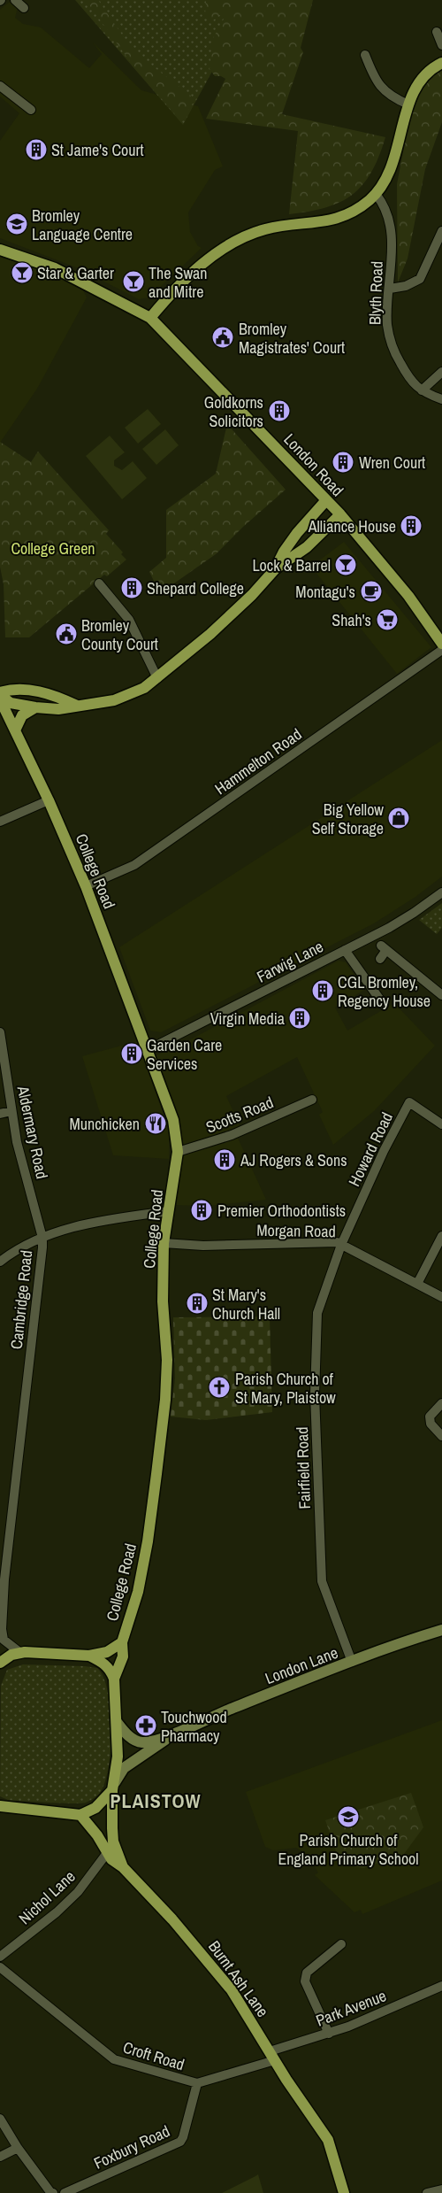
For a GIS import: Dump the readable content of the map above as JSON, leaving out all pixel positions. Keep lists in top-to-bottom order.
{
  "streets": {
    "main road": ["London Road", "College Road", "Burnt Ash Lane"],
    "street": [
      "Blyth Road",
      "Hammelton Road",
      "Farwig Lane",
      "Scotts Road",
      "Aldermary Road",
      "Howard Road",
      "Morgan Road",
      "Cambridge Road",
      "Fairfield Road",
      "London Lane",
      "Nichol Lane",
      "Park Avenue",
      "Croft Road",
      "Foxbury Road"
    ]
  },
  "crossings": [
    ["Hammelton Road", "College Road"],
    ["College Road", "Farwig Lane"],
    ["College Road", "Scotts Road"],
    ["College Road", "Morgan Road"],
    ["College Road", "Burnt Ash Lane"],
    ["Aldermary Road", "Cambridge Road"],
    ["Howard Road", "Morgan Road"],
    ["Howard Road", "Fairfield Road"],
    ["Morgan Road", "Fairfield Road"],
    ["Fairfield Road", "London Lane"],
    ["Burnt Ash Lane", "Park Avenue"],
    ["Burnt Ash Lane", "Croft Road"],
    ["Park Avenue", "Croft Road"],
    ["Croft Road", "Foxbury Road"]
  ],
  "districts": ["PLAISTOW"],
  "parks": ["College Green"],
  "places": {
    "building": [
      "St Jame's Court",
      "Goldkorns Solicitors",
      "Wren Court",
      "Alliance House",
      "Shepard College",
      "CGL Bromley, Regency House",
      "Virgin Media",
      "Garden Care Services",
      "AJ Rogers & Sons",
      "Premier Orthodontists",
      "St Mary's Church Hall"
    ],
    "school or university": ["Bromley Language Centre", "Parish Church of England Primary School"],
    "bar": ["Star & Garter", "The Swan and Mitre", "Lock & Barrel"],
    "public building": ["Bromley Magistrates' Court", "Bromley County Court"],
    "cafe": ["Montagu's"],
    "supermarket": ["Shah's"],
    "shop": ["Big Yellow Self Storage"],
    "restaurant": ["Munchicken"],
    "church": ["Parish Church of St Mary, Plaistow"],
    "pharmacy": ["Touchwood Pharmacy"]
  }
}
